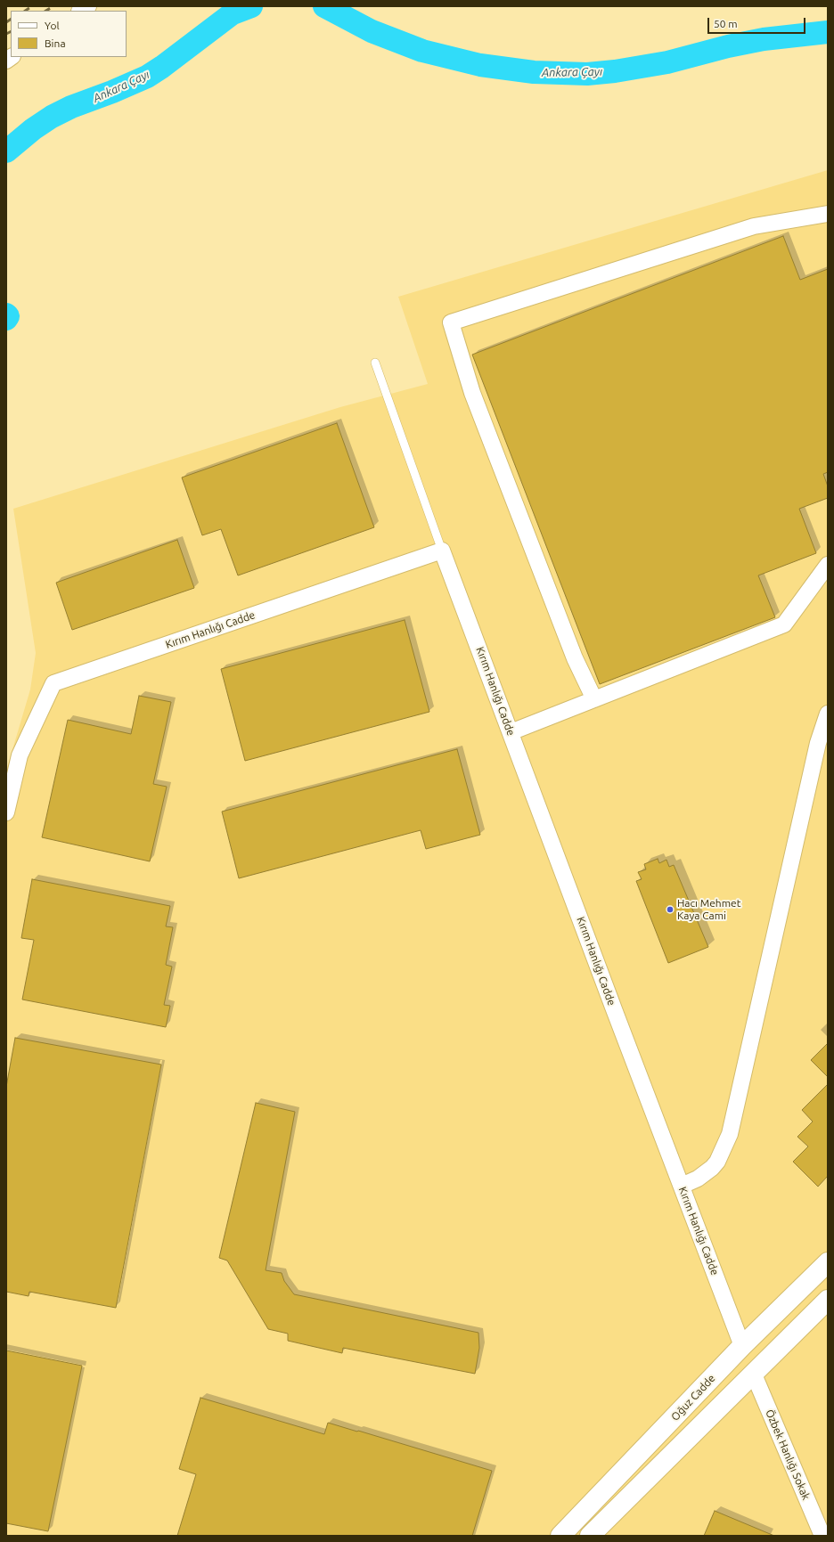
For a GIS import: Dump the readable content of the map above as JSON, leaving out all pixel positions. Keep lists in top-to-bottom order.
{
  "streets": {
    "street": ["Kırım Hanlığı Cadde", "Oğuz Cadde", "Özbek Hanlığı Sokak"]
  },
  "crossings": [
    ["Kırım Hanlığı Cadde", "Oğuz Cadde"]
  ],
  "water": ["Ankara Çayı"],
  "places": ["Hacı Mehmet Kaya Cami"],
  "legend": ["Yol", "Bina"],
  "scale_bar": "50 m"
}
